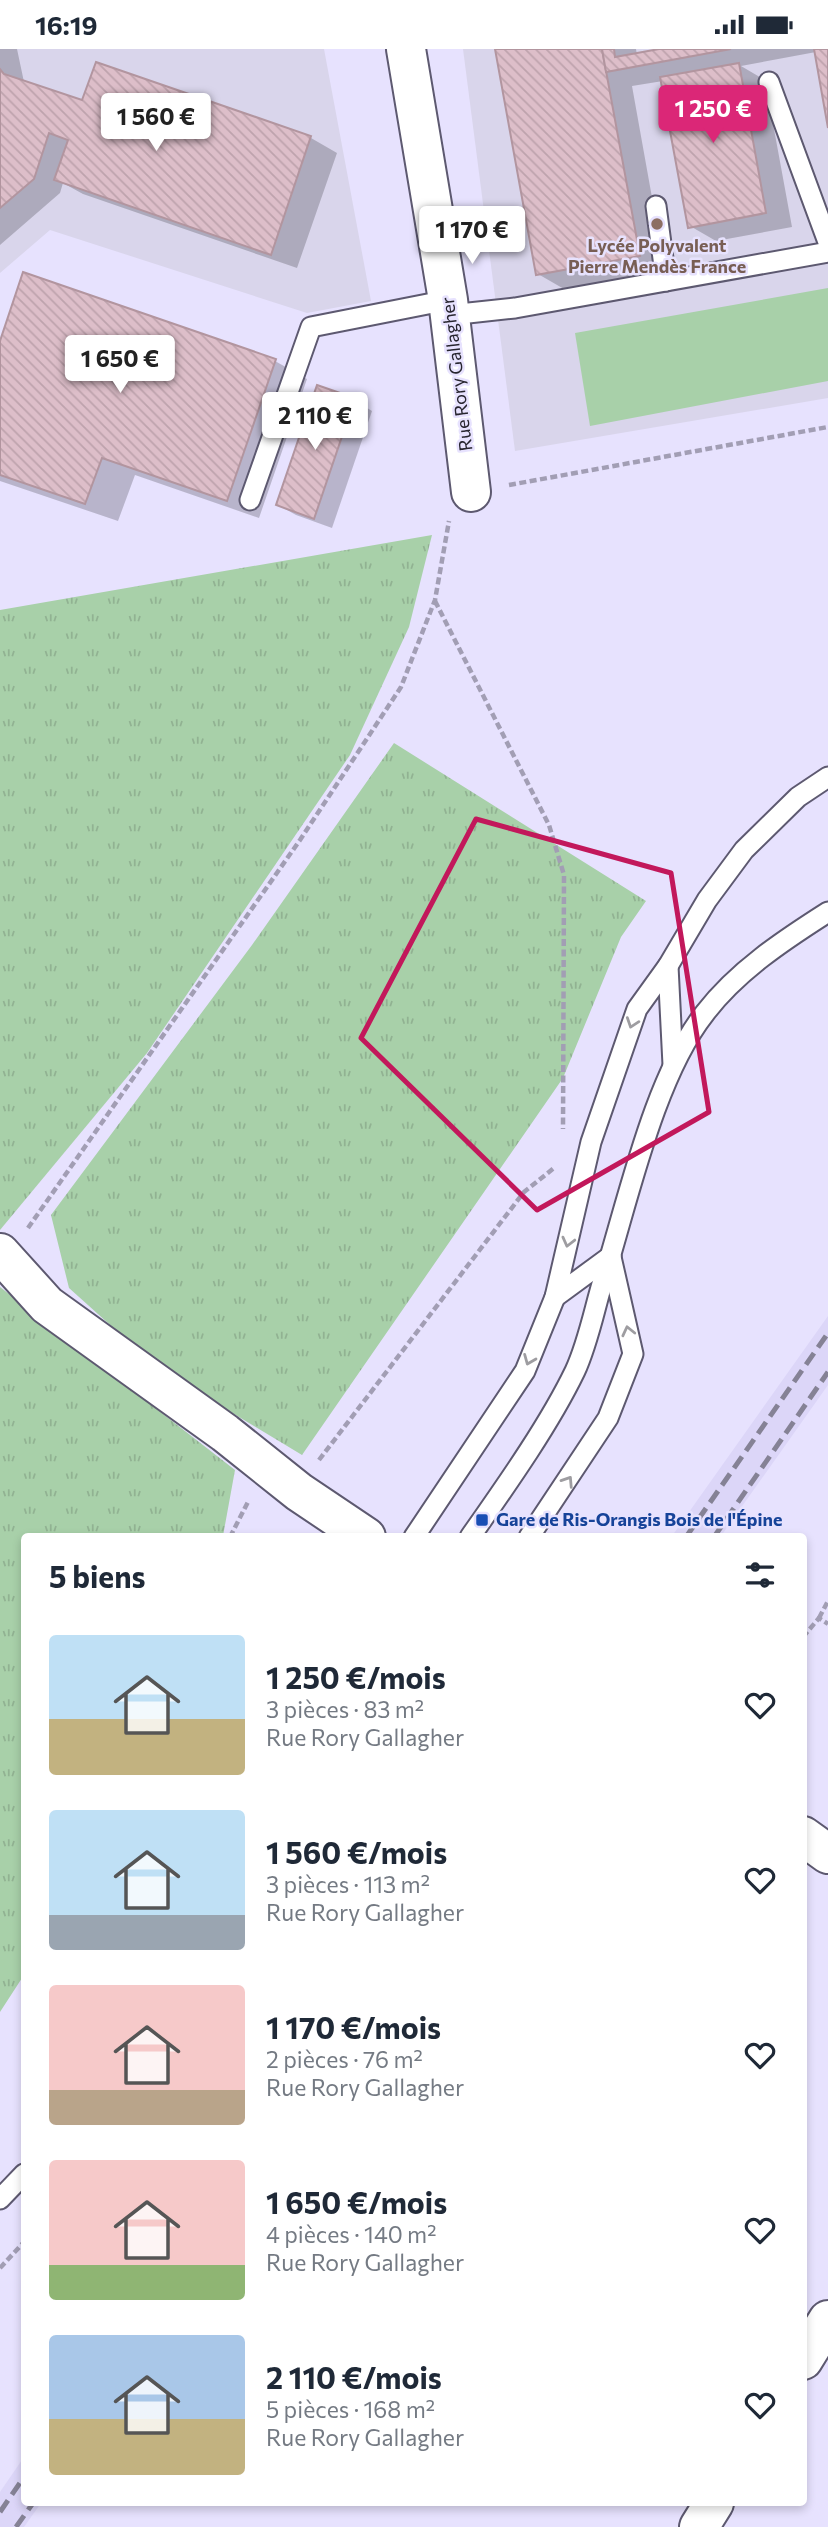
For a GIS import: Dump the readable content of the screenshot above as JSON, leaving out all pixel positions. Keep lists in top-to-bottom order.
{
  "streets": {
    "street": ["Rue Rory Gallagher"]
  },
  "places": {
    "other": ["Lycée Polyvalent Pierre Mendès France"],
    "transit": ["Gare de Ris-Orangis Bois de l'Épine"]
  },
  "page": {
    "status": "16:19",
    "price": [
      "1 250 €",
      "1 560 €",
      "1 170 €",
      "1 650 €",
      "2 110 €"
    ],
    "heading": "5 biens",
    "list": [
      {
        "name": "1 250 €/mois",
        "note": "3 pièces · 83 m² · Rue Rory Gallagher"
      },
      {
        "name": "1 560 €/mois",
        "note": "3 pièces · 113 m² · Rue Rory Gallagher"
      },
      {
        "name": "1 170 €/mois",
        "note": "2 pièces · 76 m² · Rue Rory Gallagher"
      },
      {
        "name": "1 650 €/mois",
        "note": "4 pièces · 140 m² · Rue Rory Gallagher"
      },
      {
        "name": "2 110 €/mois",
        "note": "5 pièces · 168 m² · Rue Rory Gallagher"
      }
    ]
  }
}
